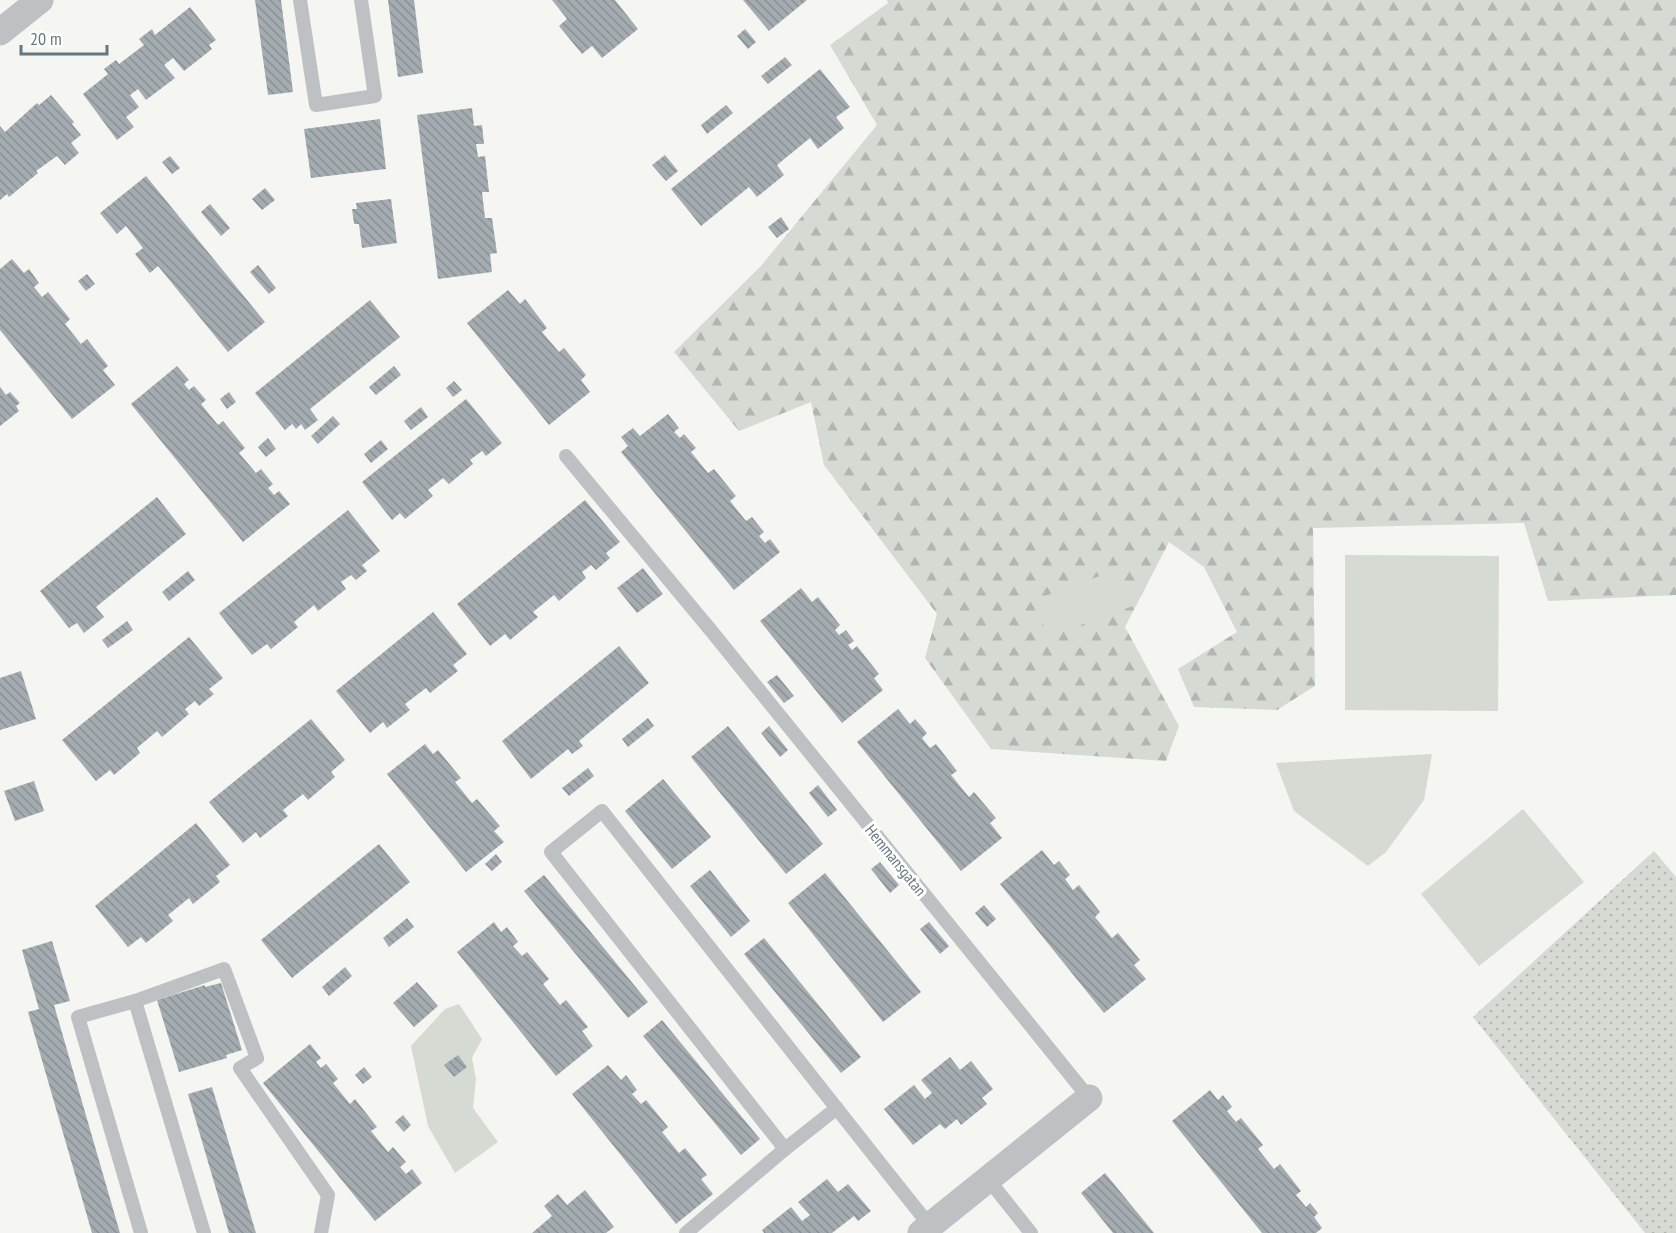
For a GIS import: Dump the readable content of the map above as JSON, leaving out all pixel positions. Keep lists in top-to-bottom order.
{
  "streets": {
    "street": ["Hemmansgatan"]
  },
  "scale_bar": "20 m"
}
